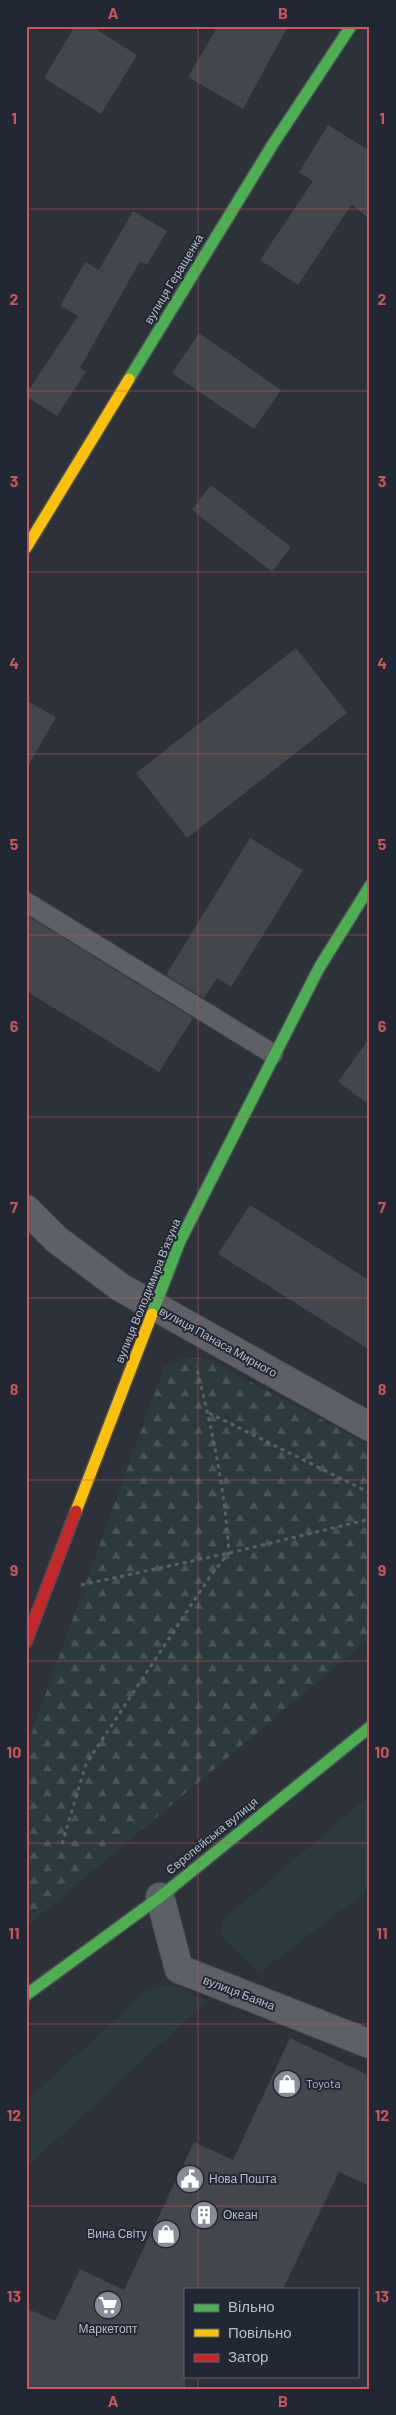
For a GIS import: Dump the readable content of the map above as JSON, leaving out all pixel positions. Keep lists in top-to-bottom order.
{
  "streets": {
    "main road": ["вулиця Геращенка", "вулиця Володимира В'язуна", "Європейська вулиця"],
    "street": ["вулиця Панаса Мирного", "вулиця Баяна"]
  },
  "crossings": [
    ["вулиця Володимира В'язуна", "вулиця Панаса Мирного"],
    ["Європейська вулиця", "вулиця Баяна"]
  ],
  "places": {
    "shop": ["Toyota", "Вина Світу"],
    "public building": ["Нова Пошта"],
    "building": ["Океан"],
    "supermarket": ["Маркетопт"]
  },
  "legend": ["Вільно", "Повільно", "Затор"],
  "grid": {
    "columns": ["A", "B"],
    "rows": [
      "1",
      "2",
      "3",
      "4",
      "5",
      "6",
      "7",
      "8",
      "9",
      "10",
      "11",
      "12",
      "13"
    ]
  }
}
